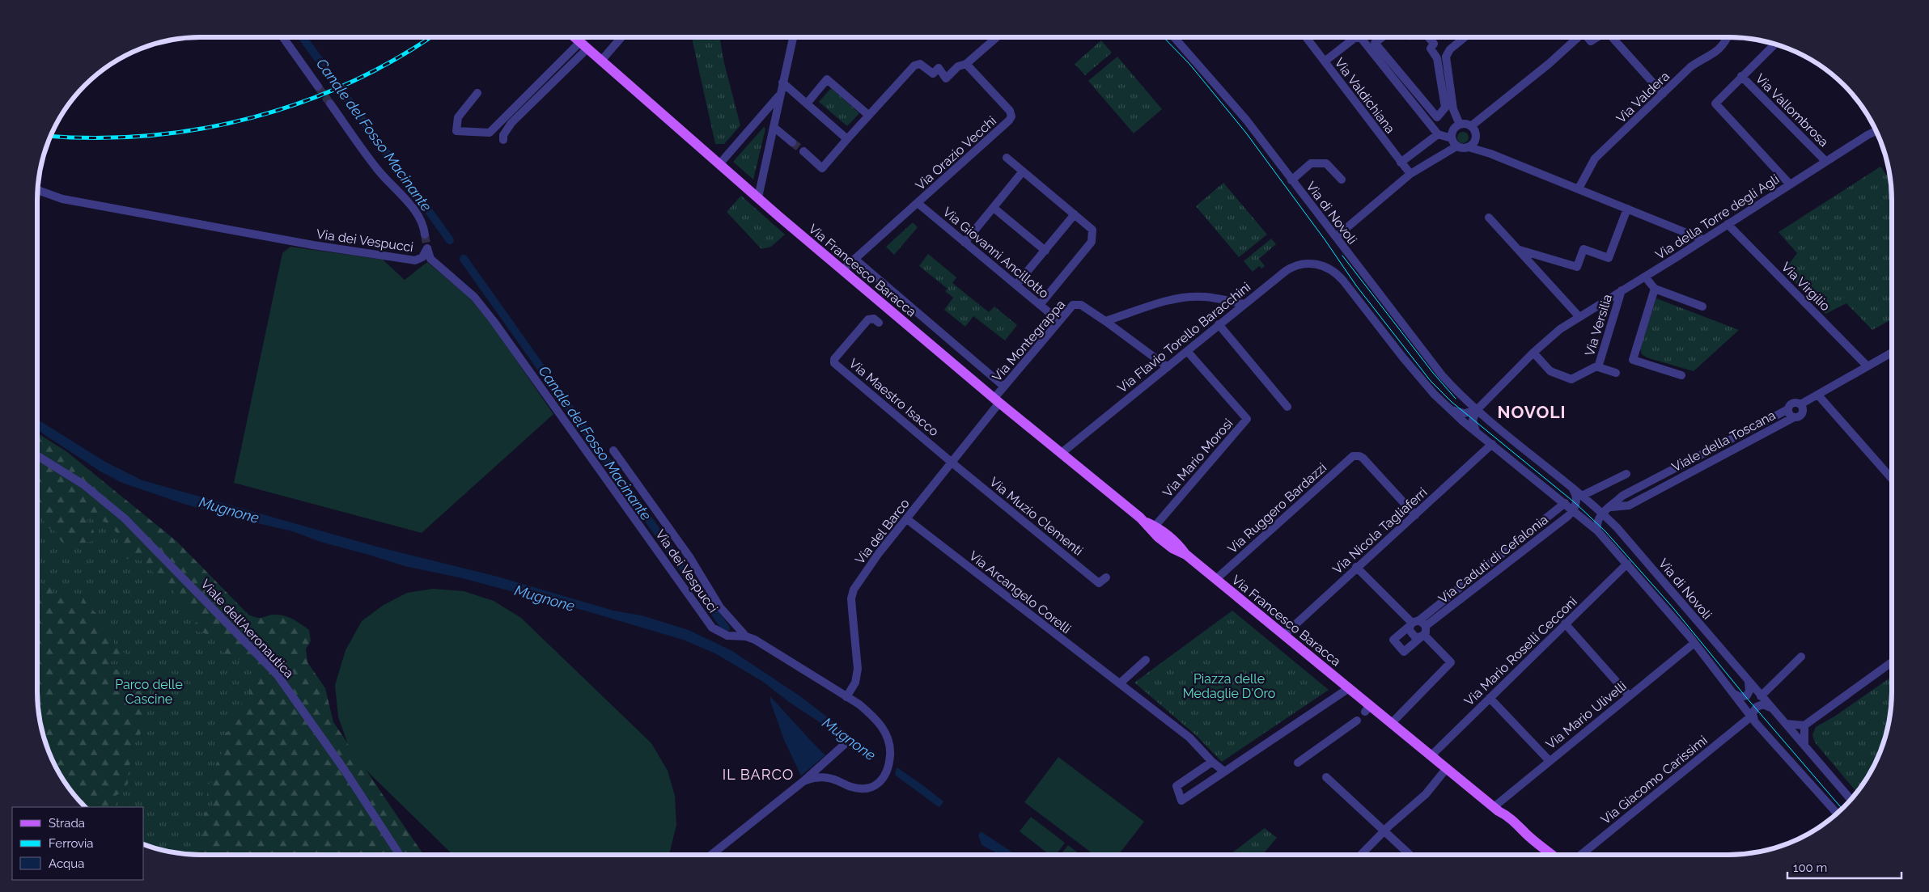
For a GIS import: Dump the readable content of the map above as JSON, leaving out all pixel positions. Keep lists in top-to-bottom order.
{
  "streets": {
    "main road": ["Via Francesco Baracca"],
    "street": [
      "Via Valdichiana",
      "Via Valdera",
      "Via Vallombrosa",
      "Via Orazio Vecchi",
      "Via di Novoli",
      "Via della Torre degli Agli",
      "Via dei Vespucci",
      "Via Giovanni Ancillotto",
      "Via Virgilio",
      "Via Versilia",
      "Via Flavio Torello Baracchini",
      "Via Montegrappa",
      "Via Maestro Isacco",
      "Viale della Toscana",
      "Via Mario Morosi",
      "Via Ruggero Bardazzi",
      "Via Muzio Clementi",
      "Via Nicola Tagliaferri",
      "Via del Barco",
      "Via Caduti di Cefalonia",
      "Via Arcangelo Corelli",
      "Viale dell'Aeronautica",
      "Via Mario Roselli Cecconi",
      "Via Mario Ulivelli",
      "Via Giacomo Carissimi"
    ]
  },
  "crossings": [
    ["Via Vallombrosa", "Via della Torre degli Agli"],
    ["Via Orazio Vecchi", "Via Giovanni Ancillotto"],
    ["Via Orazio Vecchi", "Via Francesco Baracca"],
    ["Via di Novoli", "Via della Torre degli Agli"],
    ["Via di Novoli", "Viale della Toscana"],
    ["Via della Torre degli Agli", "Via Virgilio"],
    ["Via della Torre degli Agli", "Via Versilia"],
    ["Via dei Vespucci", "Via del Barco"],
    ["Via Giovanni Ancillotto", "Via Montegrappa"],
    ["Via Francesco Baracca", "Via Flavio Torello Baracchini"],
    ["Via Francesco Baracca", "Via Montegrappa"],
    ["Via Francesco Baracca", "Via Mario Morosi"],
    ["Via Francesco Baracca", "Via Ruggero Bardazzi"],
    ["Via Francesco Baracca", "Via Nicola Tagliaferri"],
    ["Via Francesco Baracca", "Via del Barco"],
    ["Via Francesco Baracca", "Via Mario Roselli Cecconi"],
    ["Via Francesco Baracca", "Via Mario Ulivelli"],
    ["Via Virgilio", "Viale della Toscana"],
    ["Via Flavio Torello Baracchini", "Via Mario Morosi"],
    ["Via Montegrappa", "Via del Barco"],
    ["Via Maestro Isacco", "Via Muzio Clementi"],
    ["Via Maestro Isacco", "Via del Barco"],
    ["Via Ruggero Bardazzi", "Via Nicola Tagliaferri"],
    ["Via Muzio Clementi", "Via del Barco"],
    ["Via del Barco", "Via Arcangelo Corelli"]
  ],
  "districts": ["NOVOLI", "IL BARCO"],
  "water": ["Canale del Fosso Macinante", "Mugnone"],
  "parks": ["Piazza delle Medaglie D'Oro", "Parco delle Cascine"],
  "legend": ["Strada", "Ferrovia", "Acqua"],
  "scale_bar": "100 m"
}
